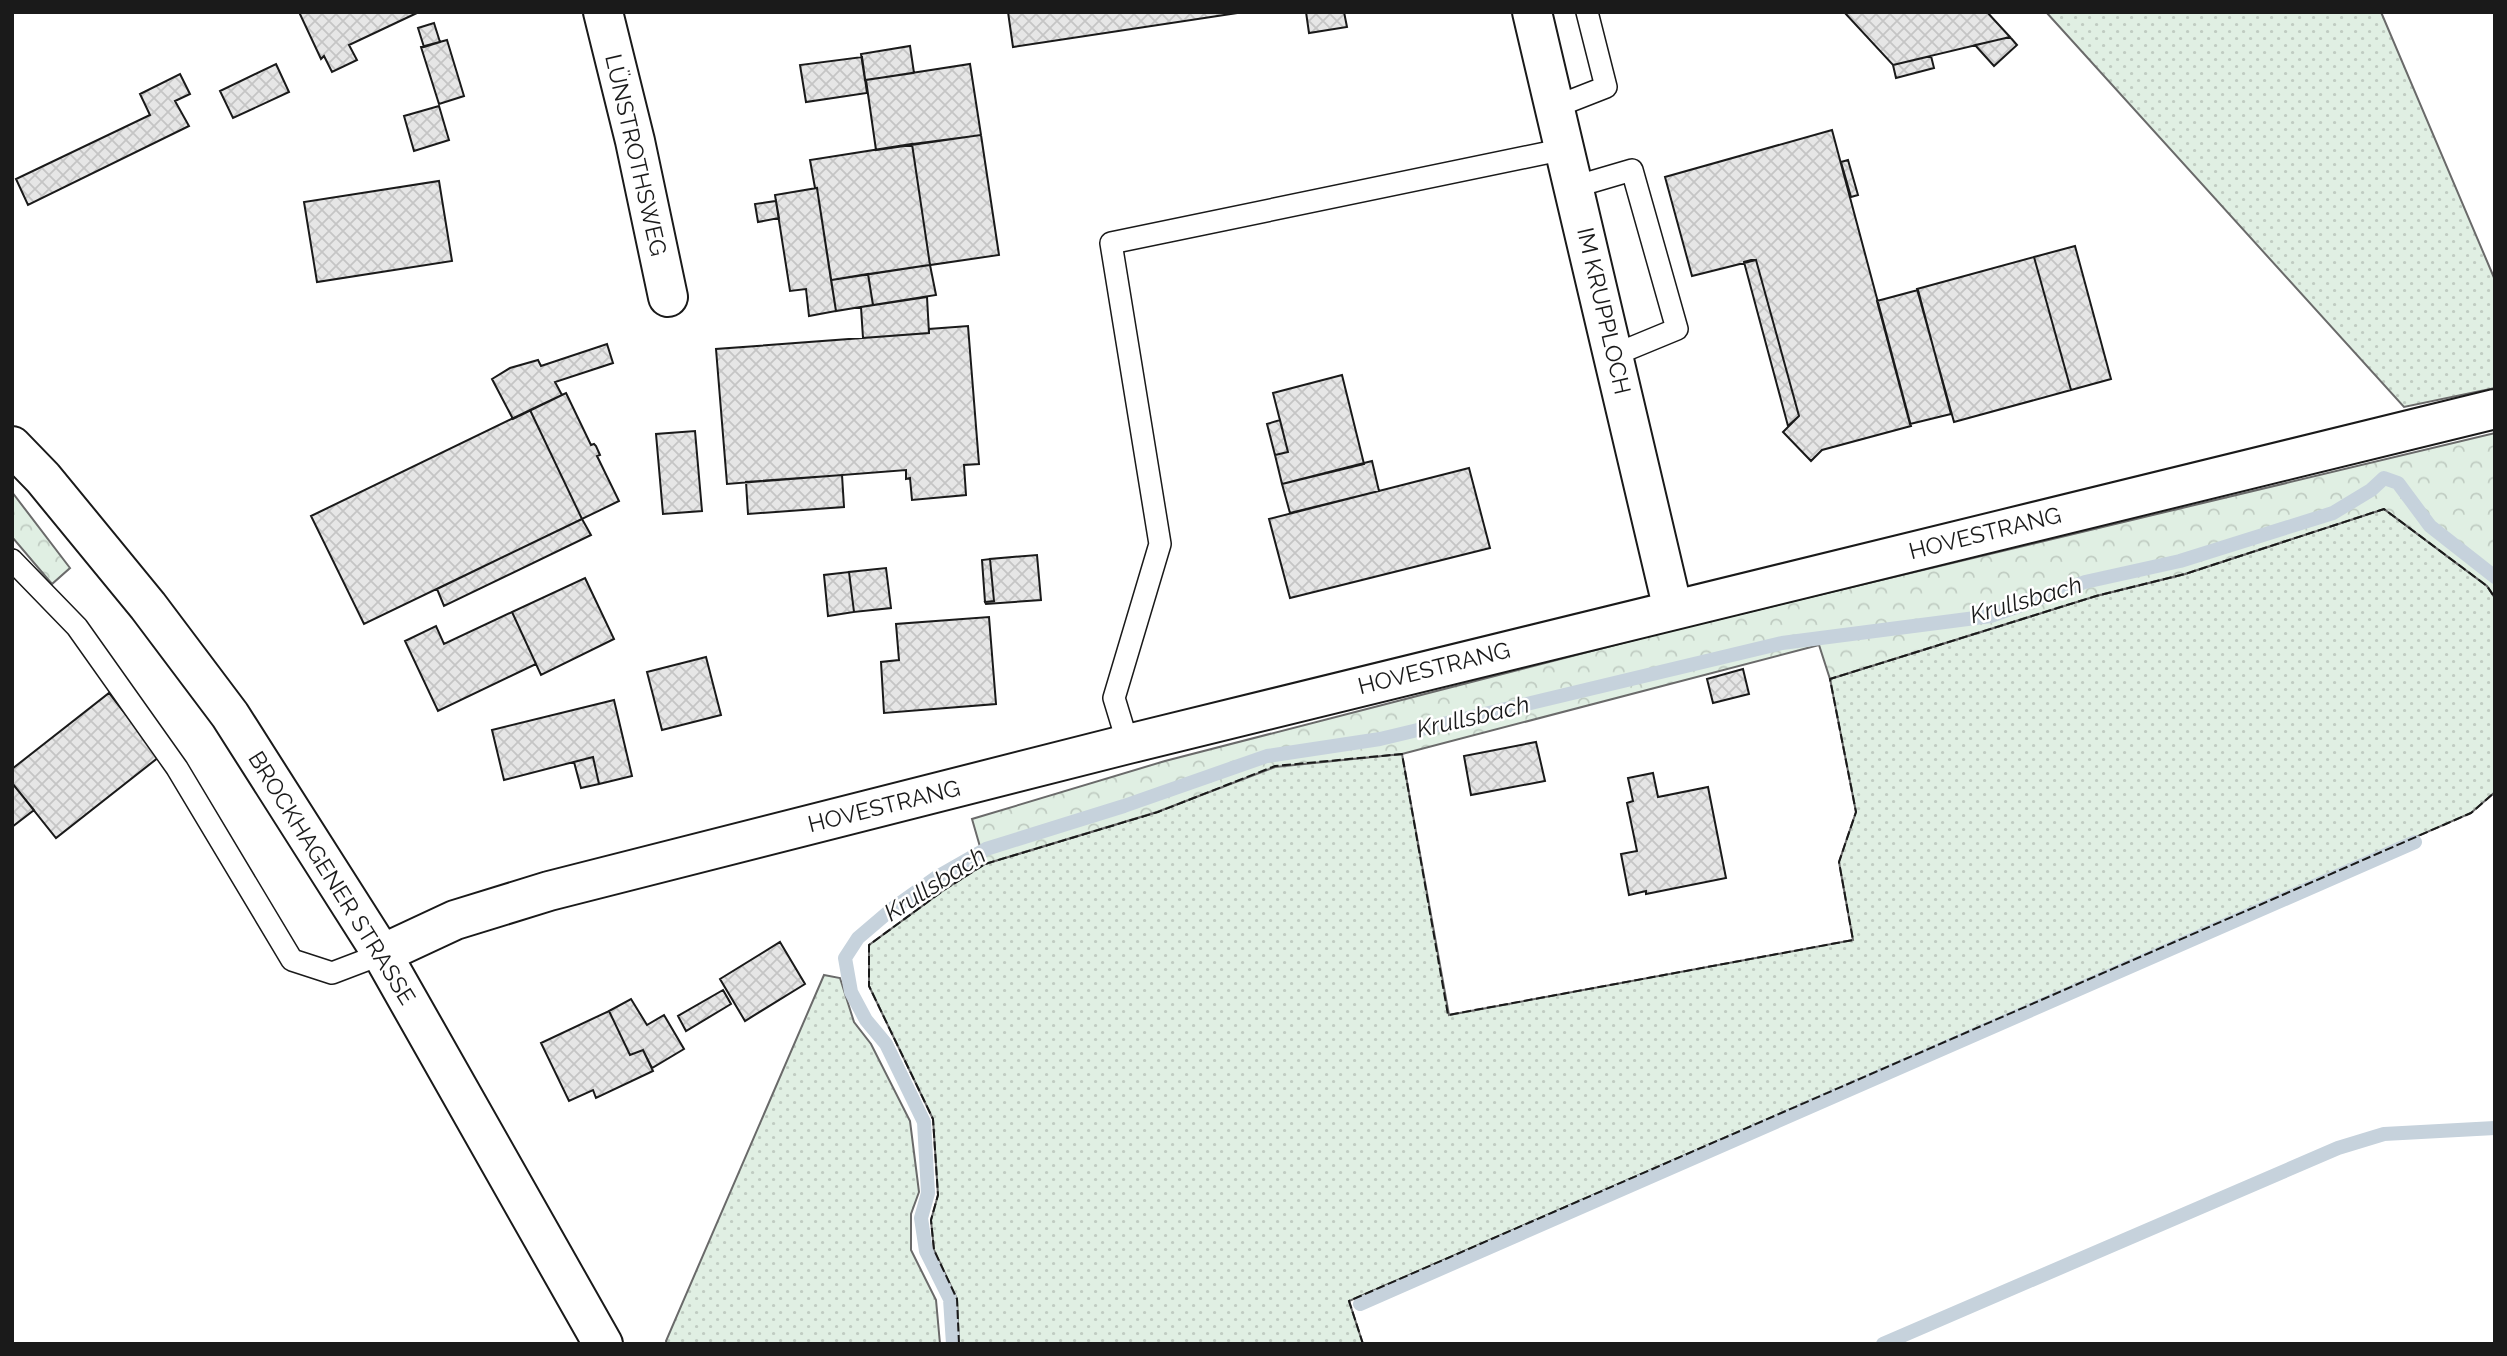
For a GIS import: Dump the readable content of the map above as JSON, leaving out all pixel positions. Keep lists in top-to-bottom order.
{
  "streets": {
    "street": [
      "LÜNSTROTHSWEG",
      "IM KRUPPLOCH",
      "HOVESTRANG",
      "BROCKHAGENER STRASSE"
    ]
  },
  "crossings": [
    ["IM KRUPPLOCH", "HOVESTRANG"],
    ["HOVESTRANG", "BROCKHAGENER STRASSE"]
  ],
  "water": ["Krullsbach"]
}
